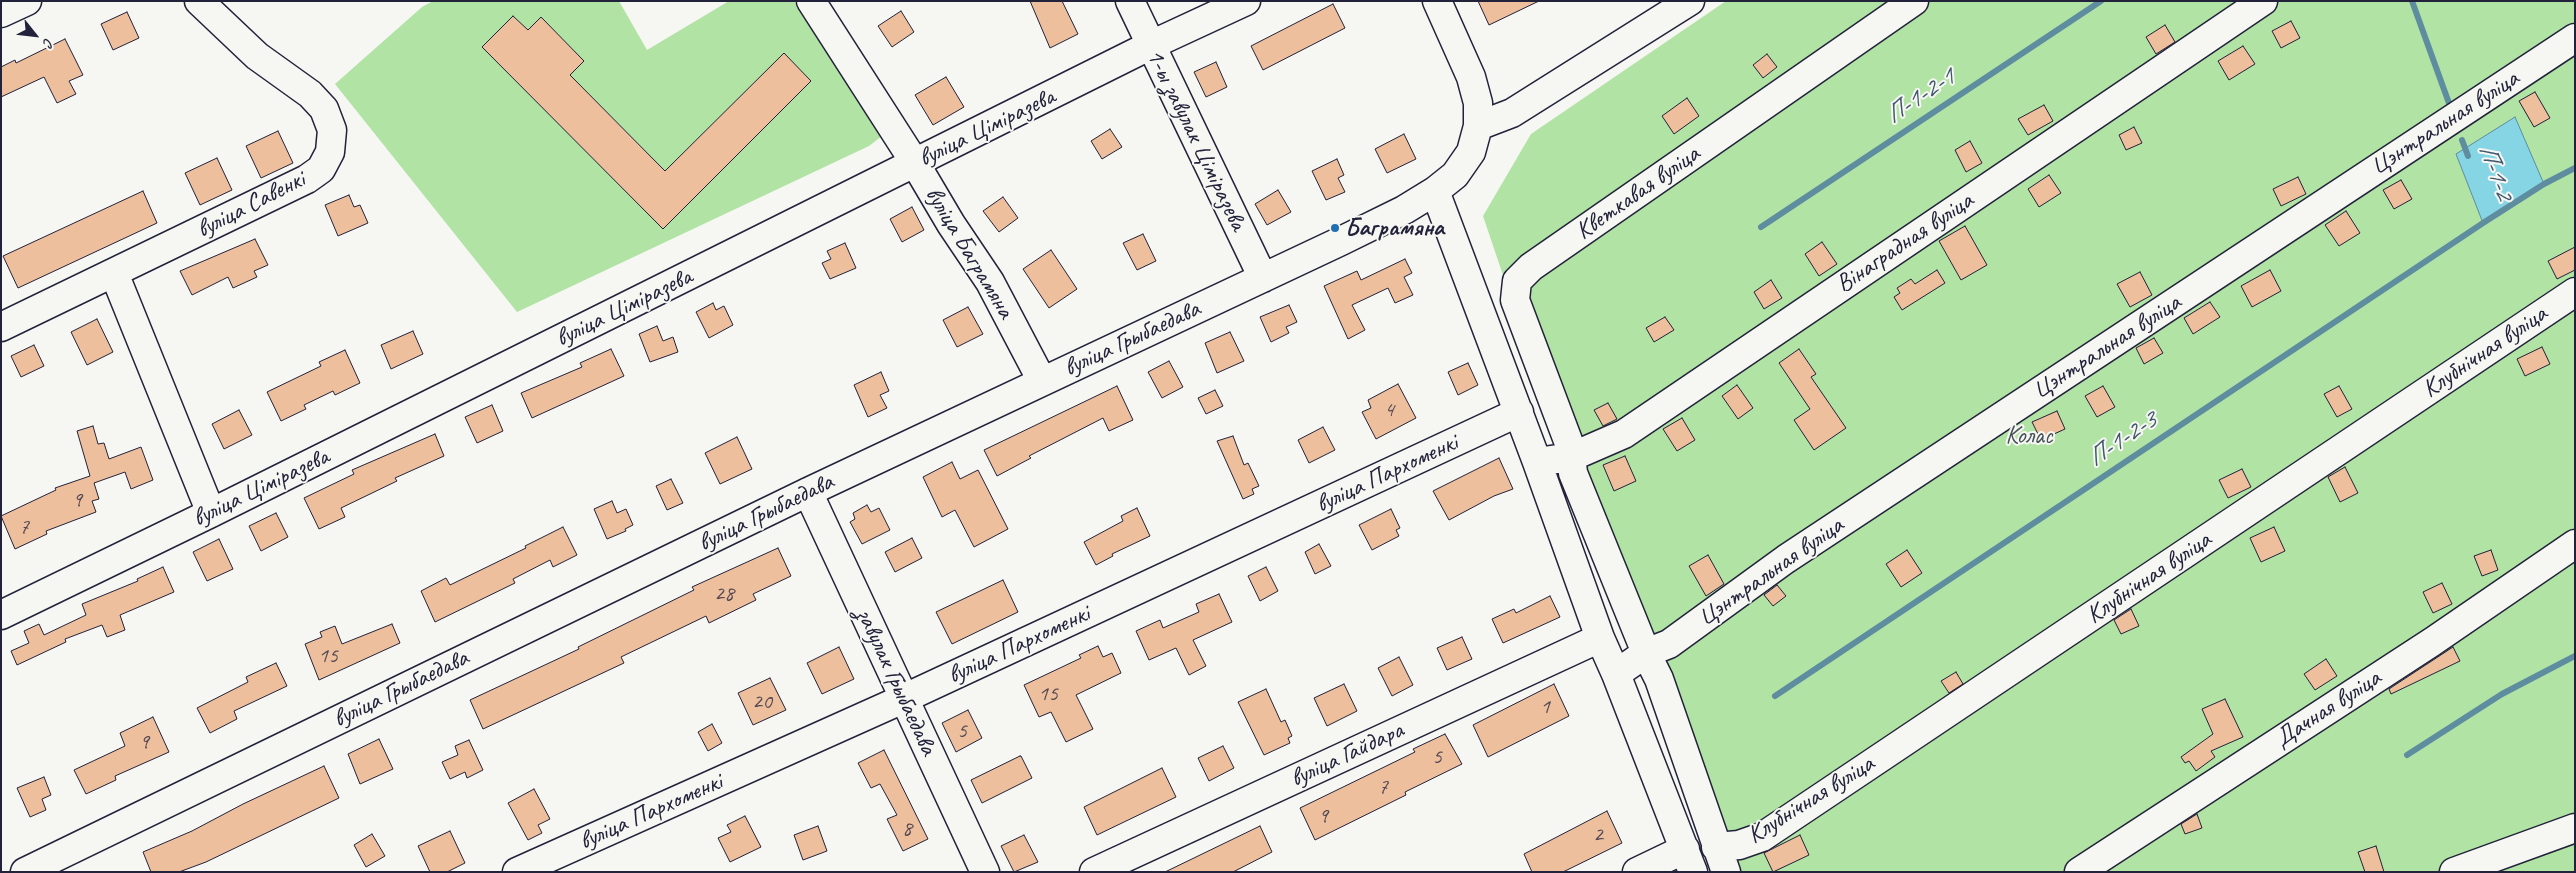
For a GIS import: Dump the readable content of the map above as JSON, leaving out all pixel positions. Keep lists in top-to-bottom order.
{
  "streets": {
    "street": [
      "Цэнтральная вуліца",
      "вуліца Ціміразева",
      "1-ы завулак Ціміразева",
      "Кветкавая вуліца",
      "вуліца Савенкі",
      "Вінаградная вуліца",
      "вуліца Баграмяна",
      "вуліца Грыбаедава",
      "Клубнічная вуліца",
      "вуліца Пархоменкі",
      "завулак Грыбаедава",
      "Дачная вуліца",
      "вуліца Гайдара"
    ]
  },
  "crossings": [
    ["Цэнтральная вуліца", "Кветкавая вуліца"],
    ["вуліца Ціміразева", "1-ы завулак Ціміразева"],
    ["вуліца Ціміразева", "вуліца Баграмяна"],
    ["1-ы завулак Ціміразева", "вуліца Грыбаедава"],
    ["Кветкавая вуліца", "Вінаградная вуліца"],
    ["Кветкавая вуліца", "Клубнічная вуліца"],
    ["вуліца Баграмяна", "вуліца Грыбаедава"],
    ["вуліца Грыбаедава", "завулак Грыбаедава"],
    ["вуліца Пархоменкі", "завулак Грыбаедава"]
  ],
  "water": ["П-1-2-1", "П-1-2", "П-1-2-3"],
  "parks": ["Колас"],
  "places": ["Баграмяна"],
  "house_numbers": [
    "4",
    "9",
    "7",
    "28",
    "15",
    "15",
    "20",
    "1",
    "5",
    "9",
    "5",
    "7",
    "9",
    "8",
    "2"
  ],
  "north": "bottom right"
}
